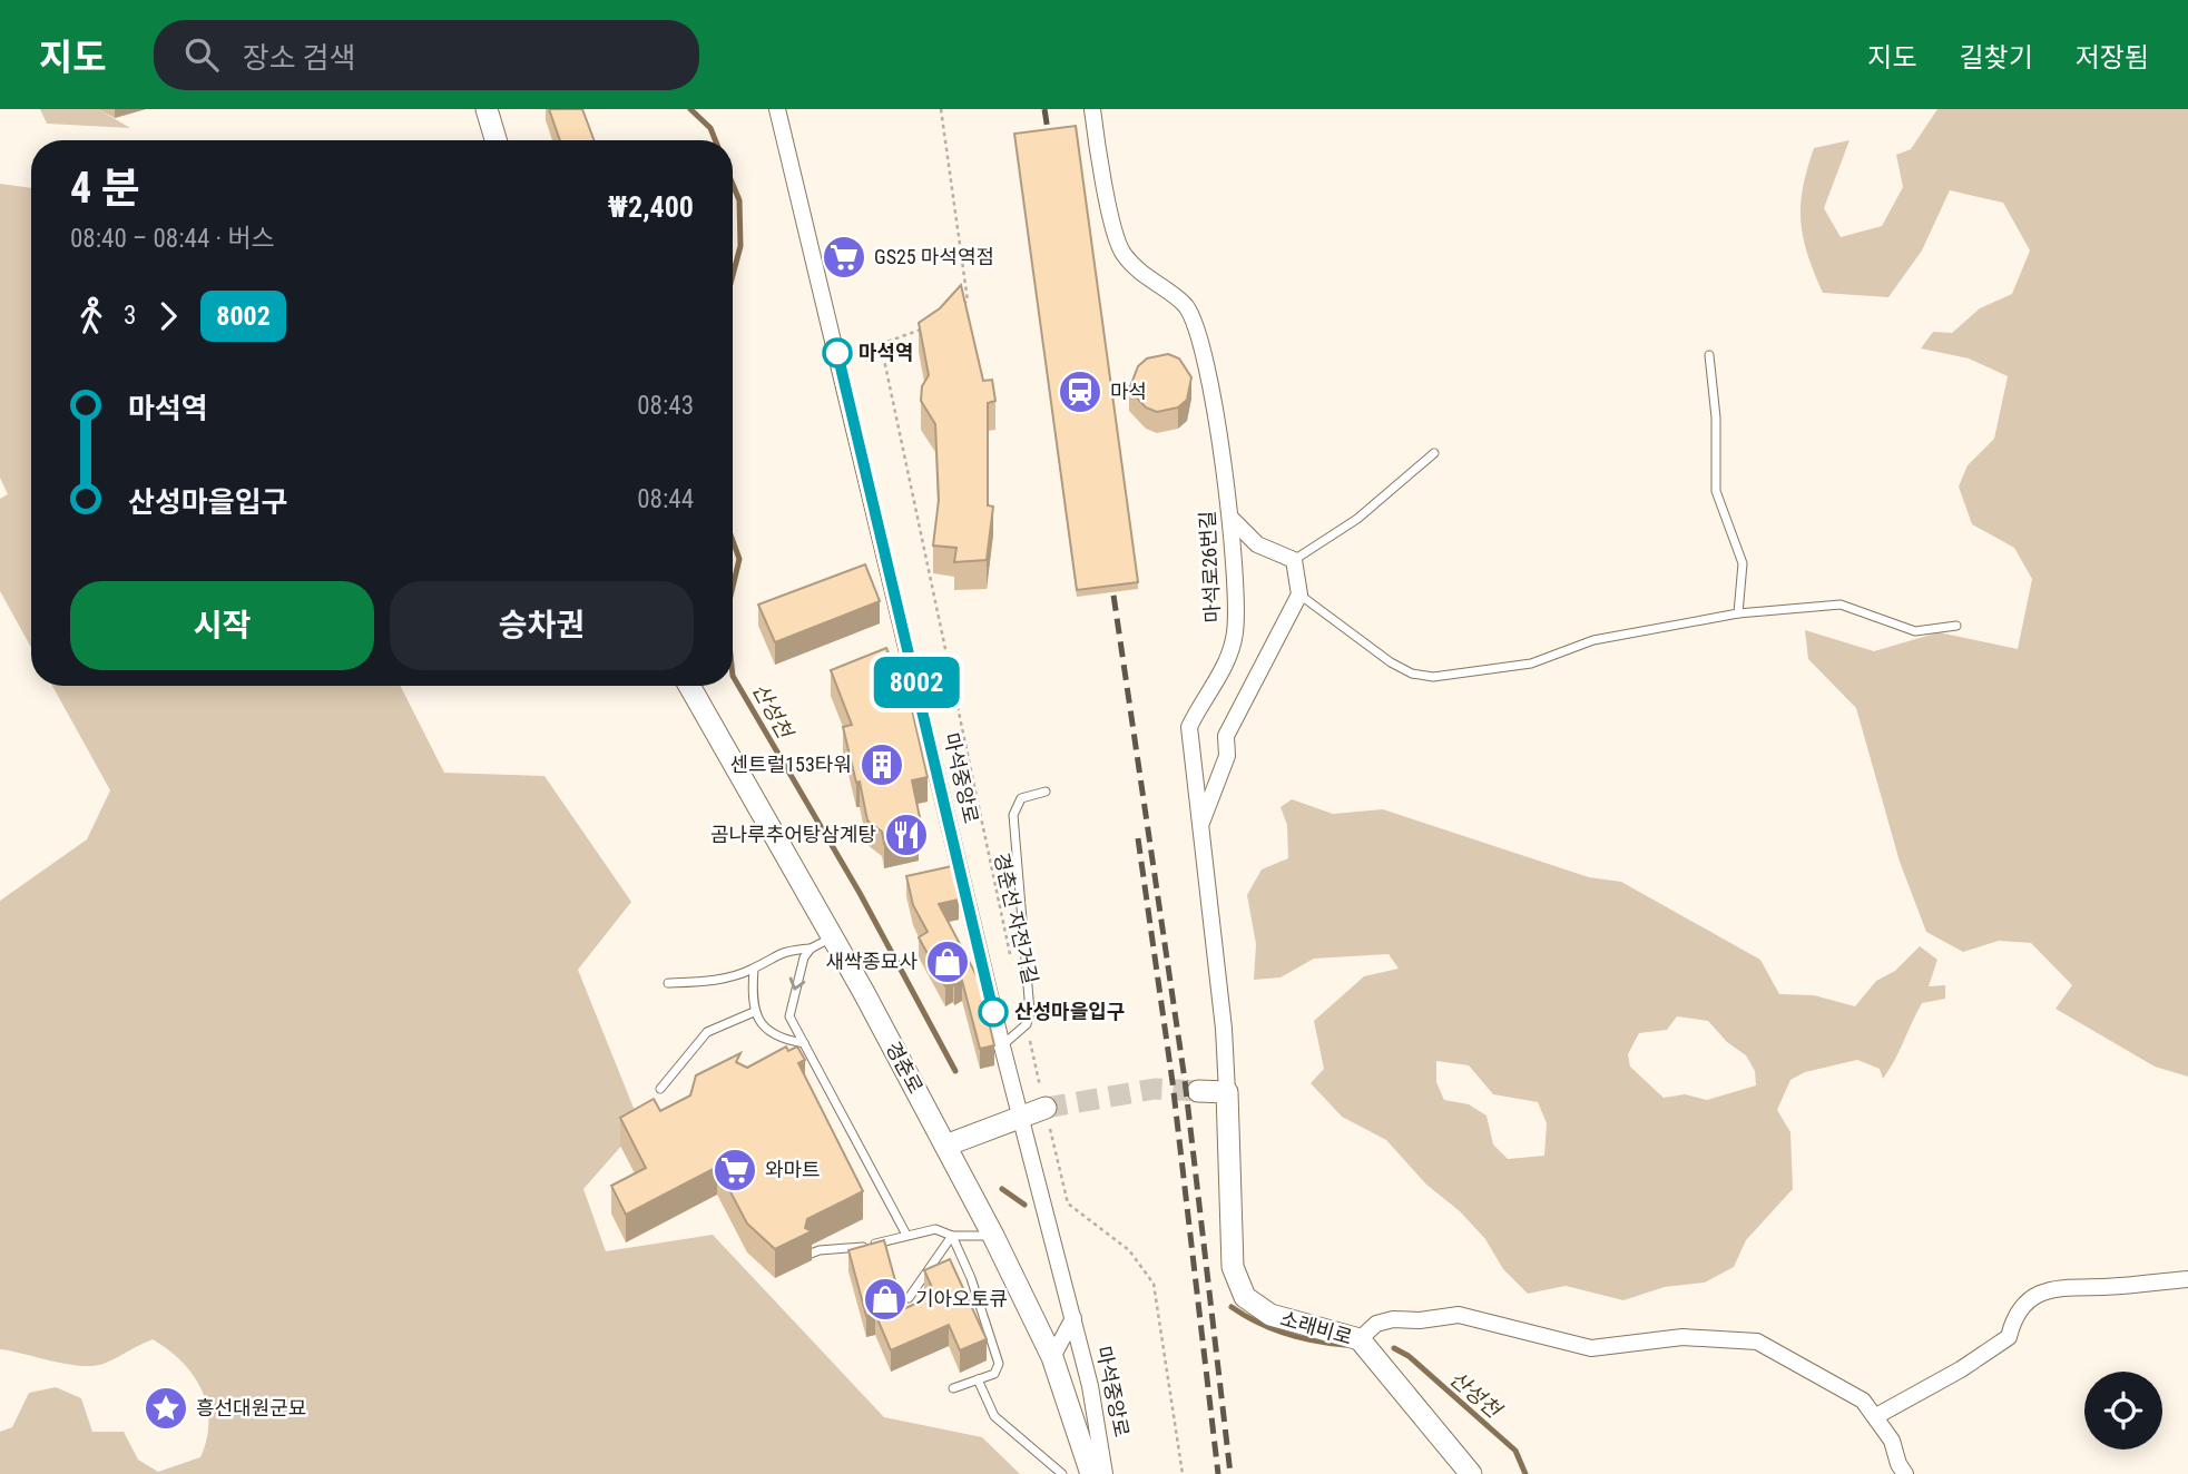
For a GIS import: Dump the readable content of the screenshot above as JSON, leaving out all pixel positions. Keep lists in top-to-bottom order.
{
  "streets": {
    "street": [
      "마석로26번길",
      "마석중앙로",
      "경춘로",
      "소래비로"
    ],
    "path": ["경춘선 자전거길"]
  },
  "crossings": [
    ["마석로26번길", "소래비로"]
  ],
  "water": ["산성천"],
  "places": {
    "supermarket": ["GS25 마석역점", "와마트"],
    "other": ["마석역", "산성마을입구"],
    "station": ["마석"],
    "building": ["센트럴153타워"],
    "restaurant": ["곰나루추어탕삼계탕"],
    "shop": ["새싹종묘사", "기아오토큐"],
    "place": ["흥선대원군묘"]
  },
  "lines": ["bus line 8002"],
  "page": {
    "header": "지도",
    "search": "장소 검색",
    "nav": ["지도", "길찾기", "저장됨"],
    "on_map": "8002",
    "heading": ["4 분", "08:40 – 08:44 · 버스", "₩2,400"],
    "legs": ["3", "8002"],
    "list": [
      {
        "name": "마석역",
        "value": "08:43"
      },
      {
        "name": "산성마을입구",
        "value": "08:44"
      }
    ],
    "buttons": ["시작", "승차권"]
  }
}
